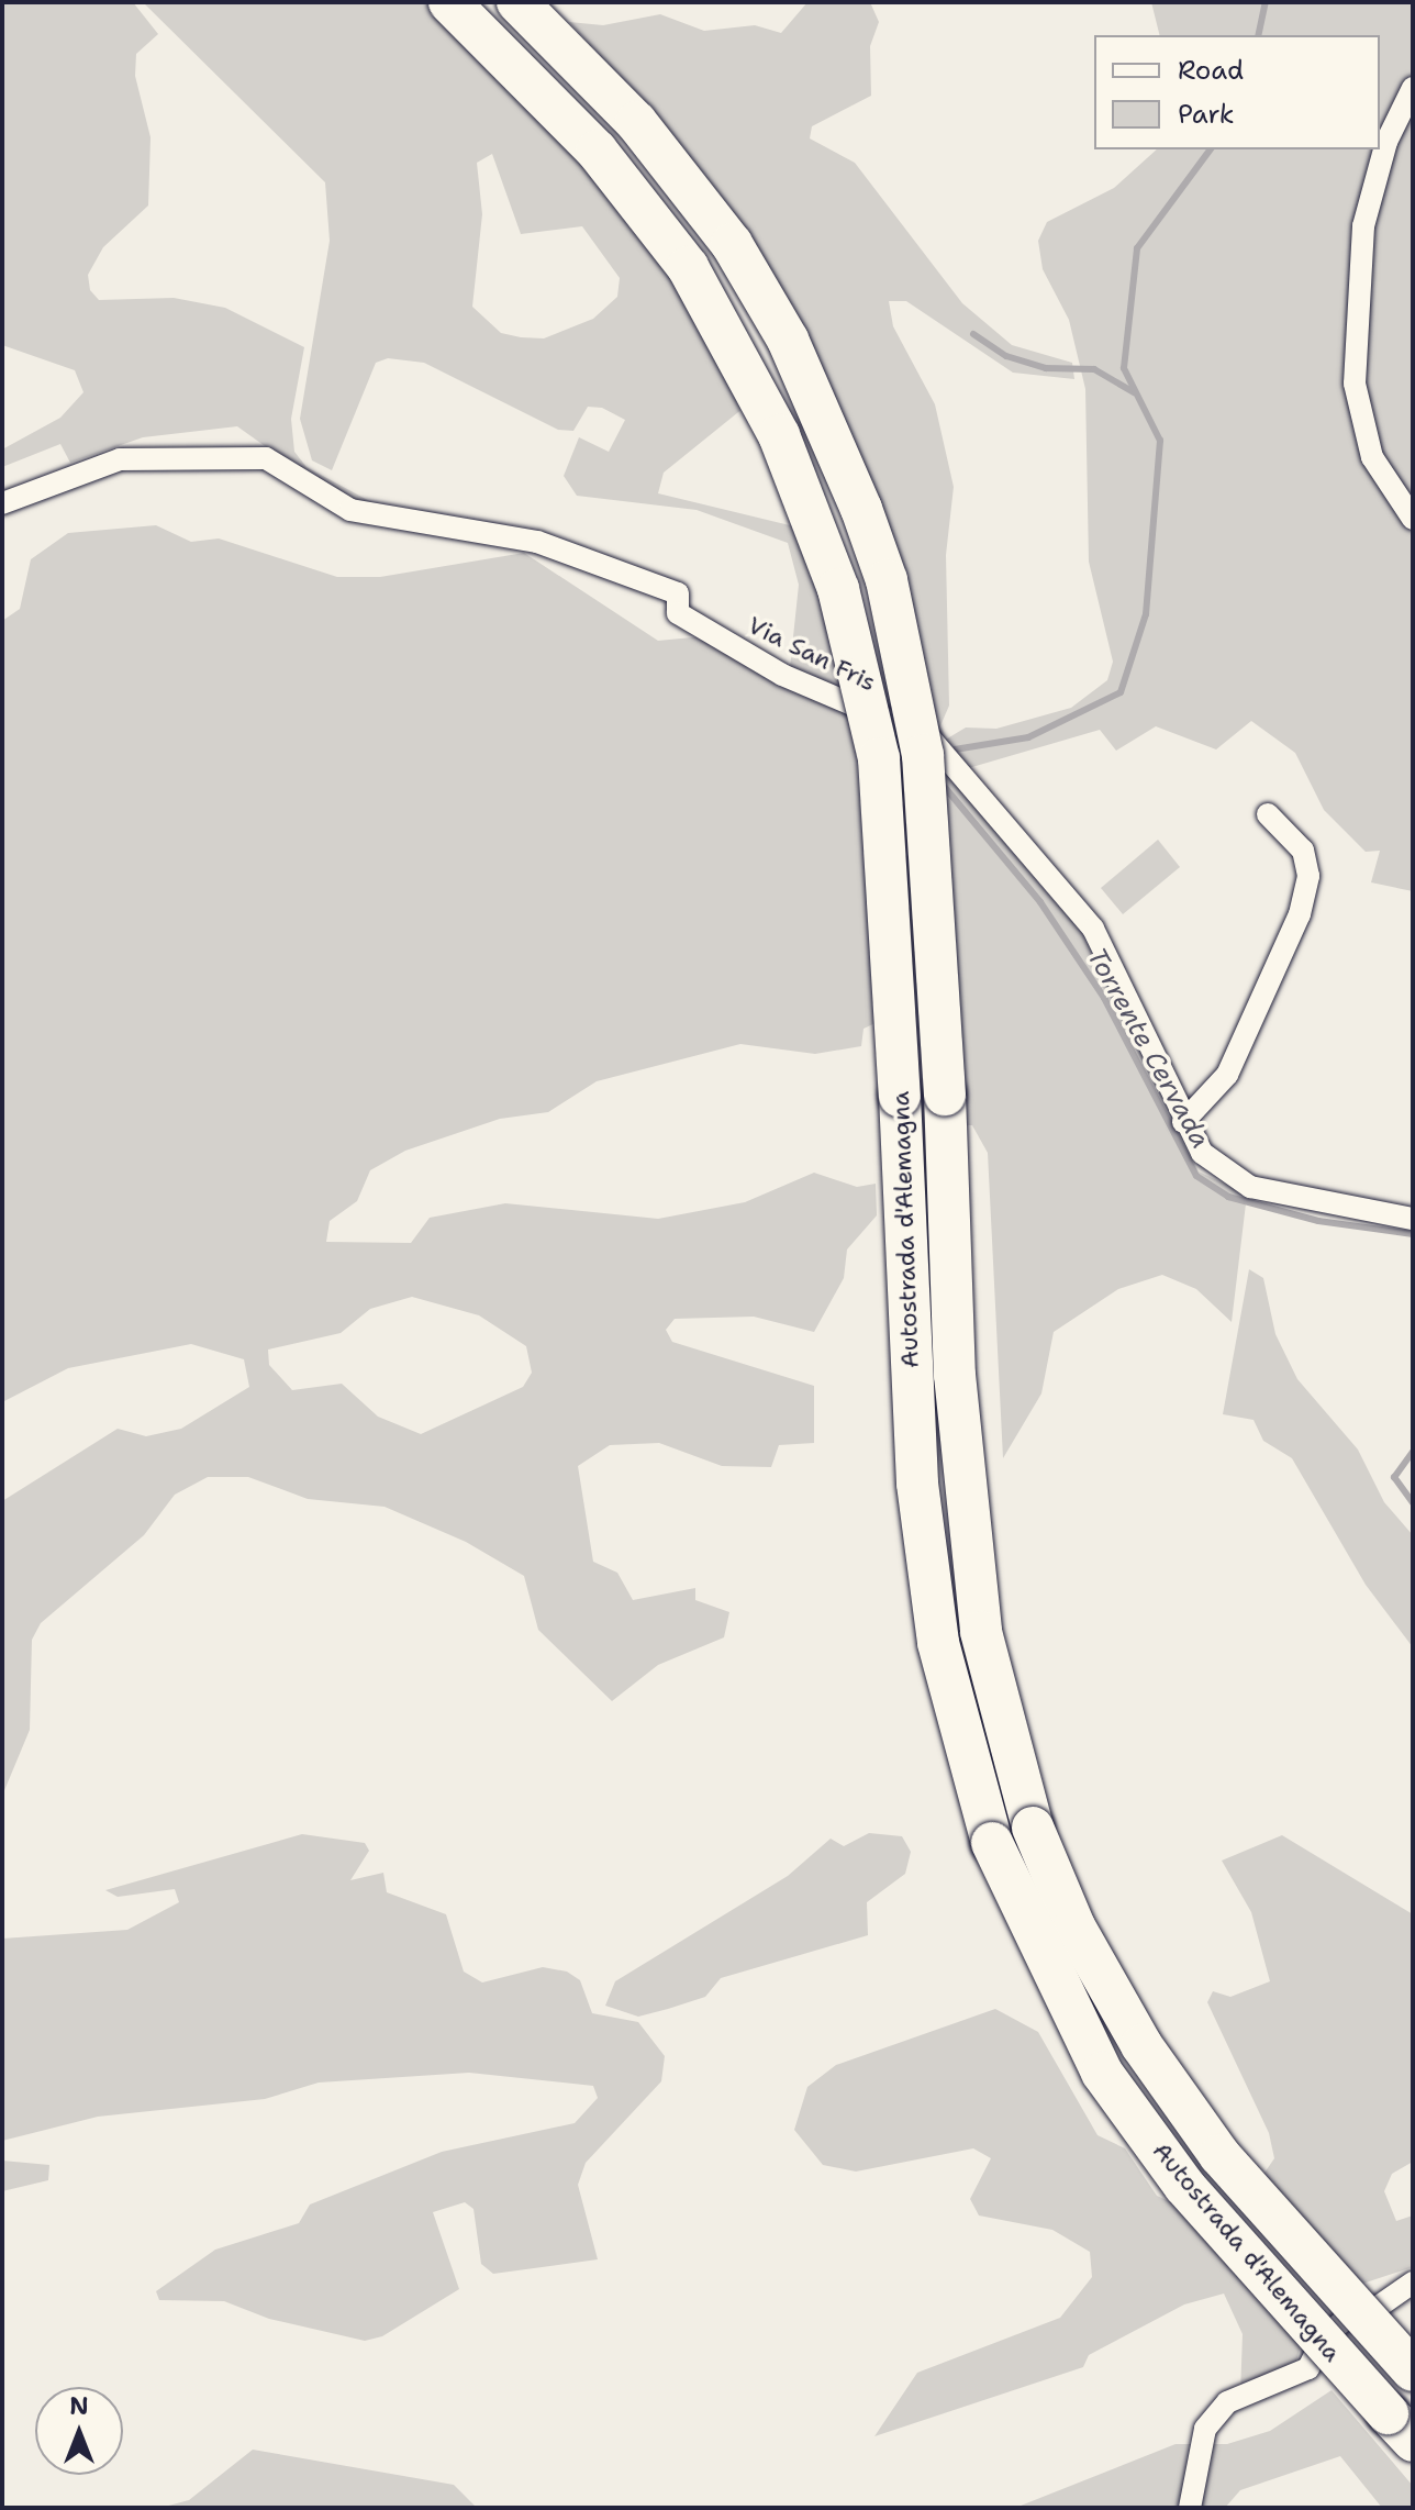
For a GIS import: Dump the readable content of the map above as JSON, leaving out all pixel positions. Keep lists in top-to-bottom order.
{
  "streets": {
    "highway": ["Autostrada d'Alemagna"],
    "street": ["Via San Fris"]
  },
  "water": ["Torrente Cervada"],
  "legend": ["Road", "Park"],
  "north": "top"
}
